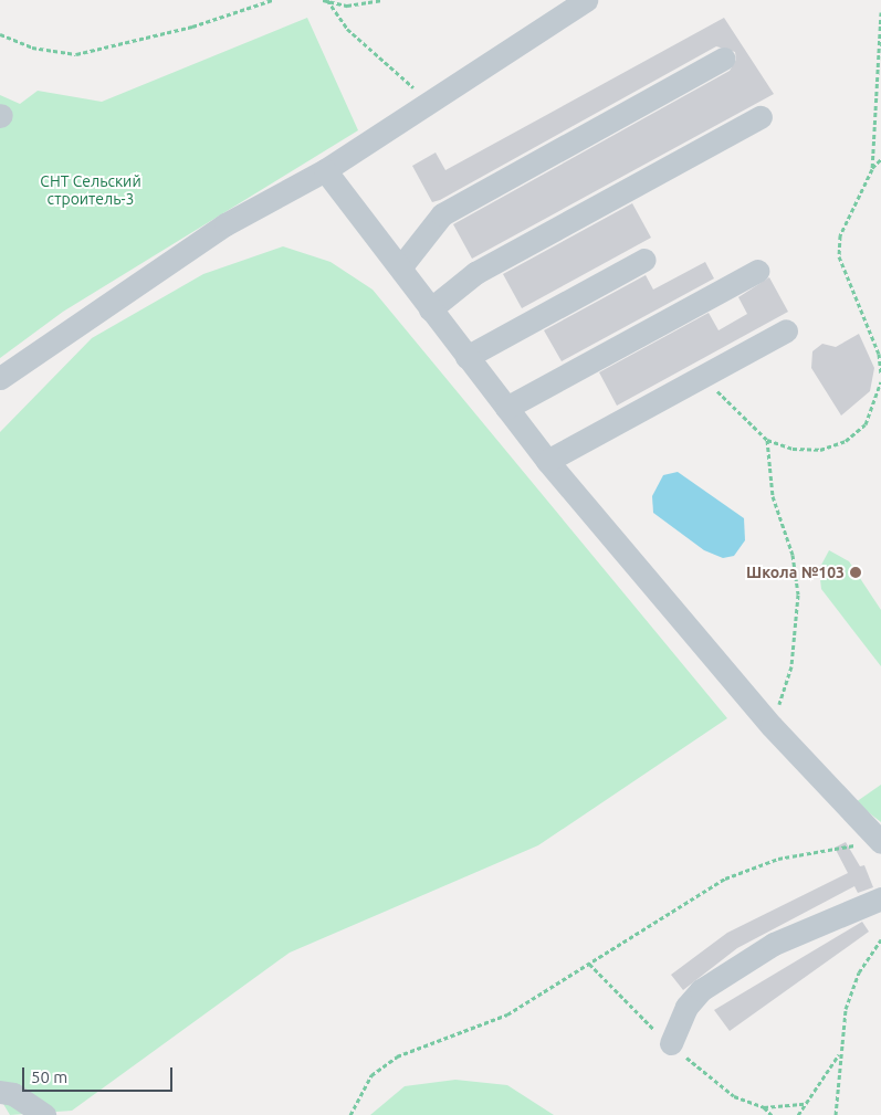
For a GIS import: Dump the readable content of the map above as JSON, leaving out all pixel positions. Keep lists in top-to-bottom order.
{
  "parks": ["СНТ Сельский строитель-3"],
  "places": ["Школа №103"],
  "scale_bar": "50 m"
}
